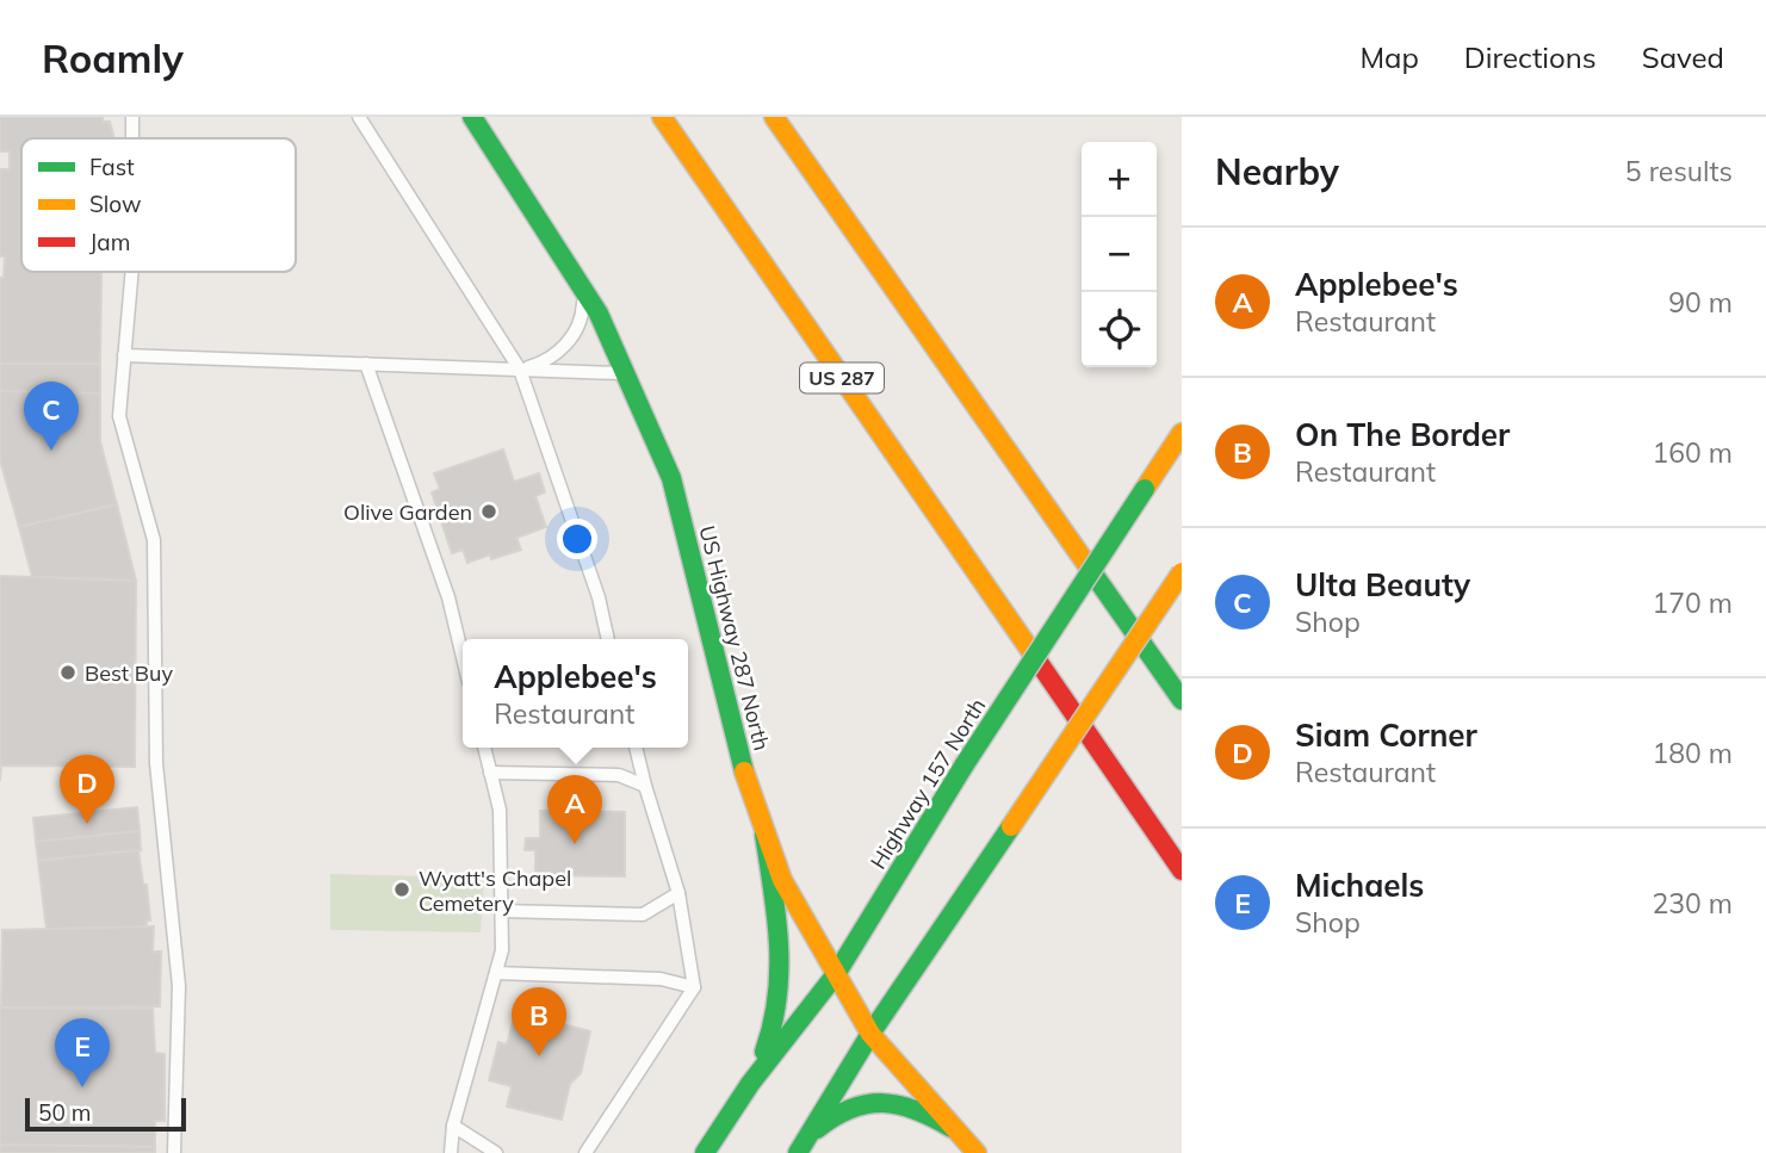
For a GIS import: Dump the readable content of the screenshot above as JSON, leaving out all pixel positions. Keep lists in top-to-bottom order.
{
  "streets": {
    "main road": ["US 287", "US Highway 287 North", "Highway 157 North"]
  },
  "crossings": [
    ["US Highway 287 North", "Highway 157 North"]
  ],
  "places": ["Olive Garden", "Best Buy", "Wyatt's Chapel Cemetery"],
  "legend": ["Fast", "Slow", "Jam"],
  "scale_bar": "50 m",
  "page": {
    "header": "Roamly",
    "nav": ["Map", "Directions", "Saved"],
    "heading": ["Nearby", "5 results"],
    "map_buttons": ["+", "−"],
    "list": [
      {
        "mark": "A",
        "name": "Applebee's",
        "note": "Restaurant",
        "value": "90 m"
      },
      {
        "mark": "B",
        "name": "On The Border",
        "note": "Restaurant",
        "value": "160 m"
      },
      {
        "mark": "C",
        "name": "Ulta Beauty",
        "note": "Shop",
        "value": "170 m"
      },
      {
        "mark": "D",
        "name": "Siam Corner",
        "note": "Restaurant",
        "value": "180 m"
      },
      {
        "mark": "E",
        "name": "Michaels",
        "note": "Shop",
        "value": "230 m"
      }
    ],
    "pins": [
      "C",
      "D",
      "A",
      "B",
      "E"
    ],
    "popup": ["Applebee's", "Restaurant"],
    "scale": "50 m"
  }
}
